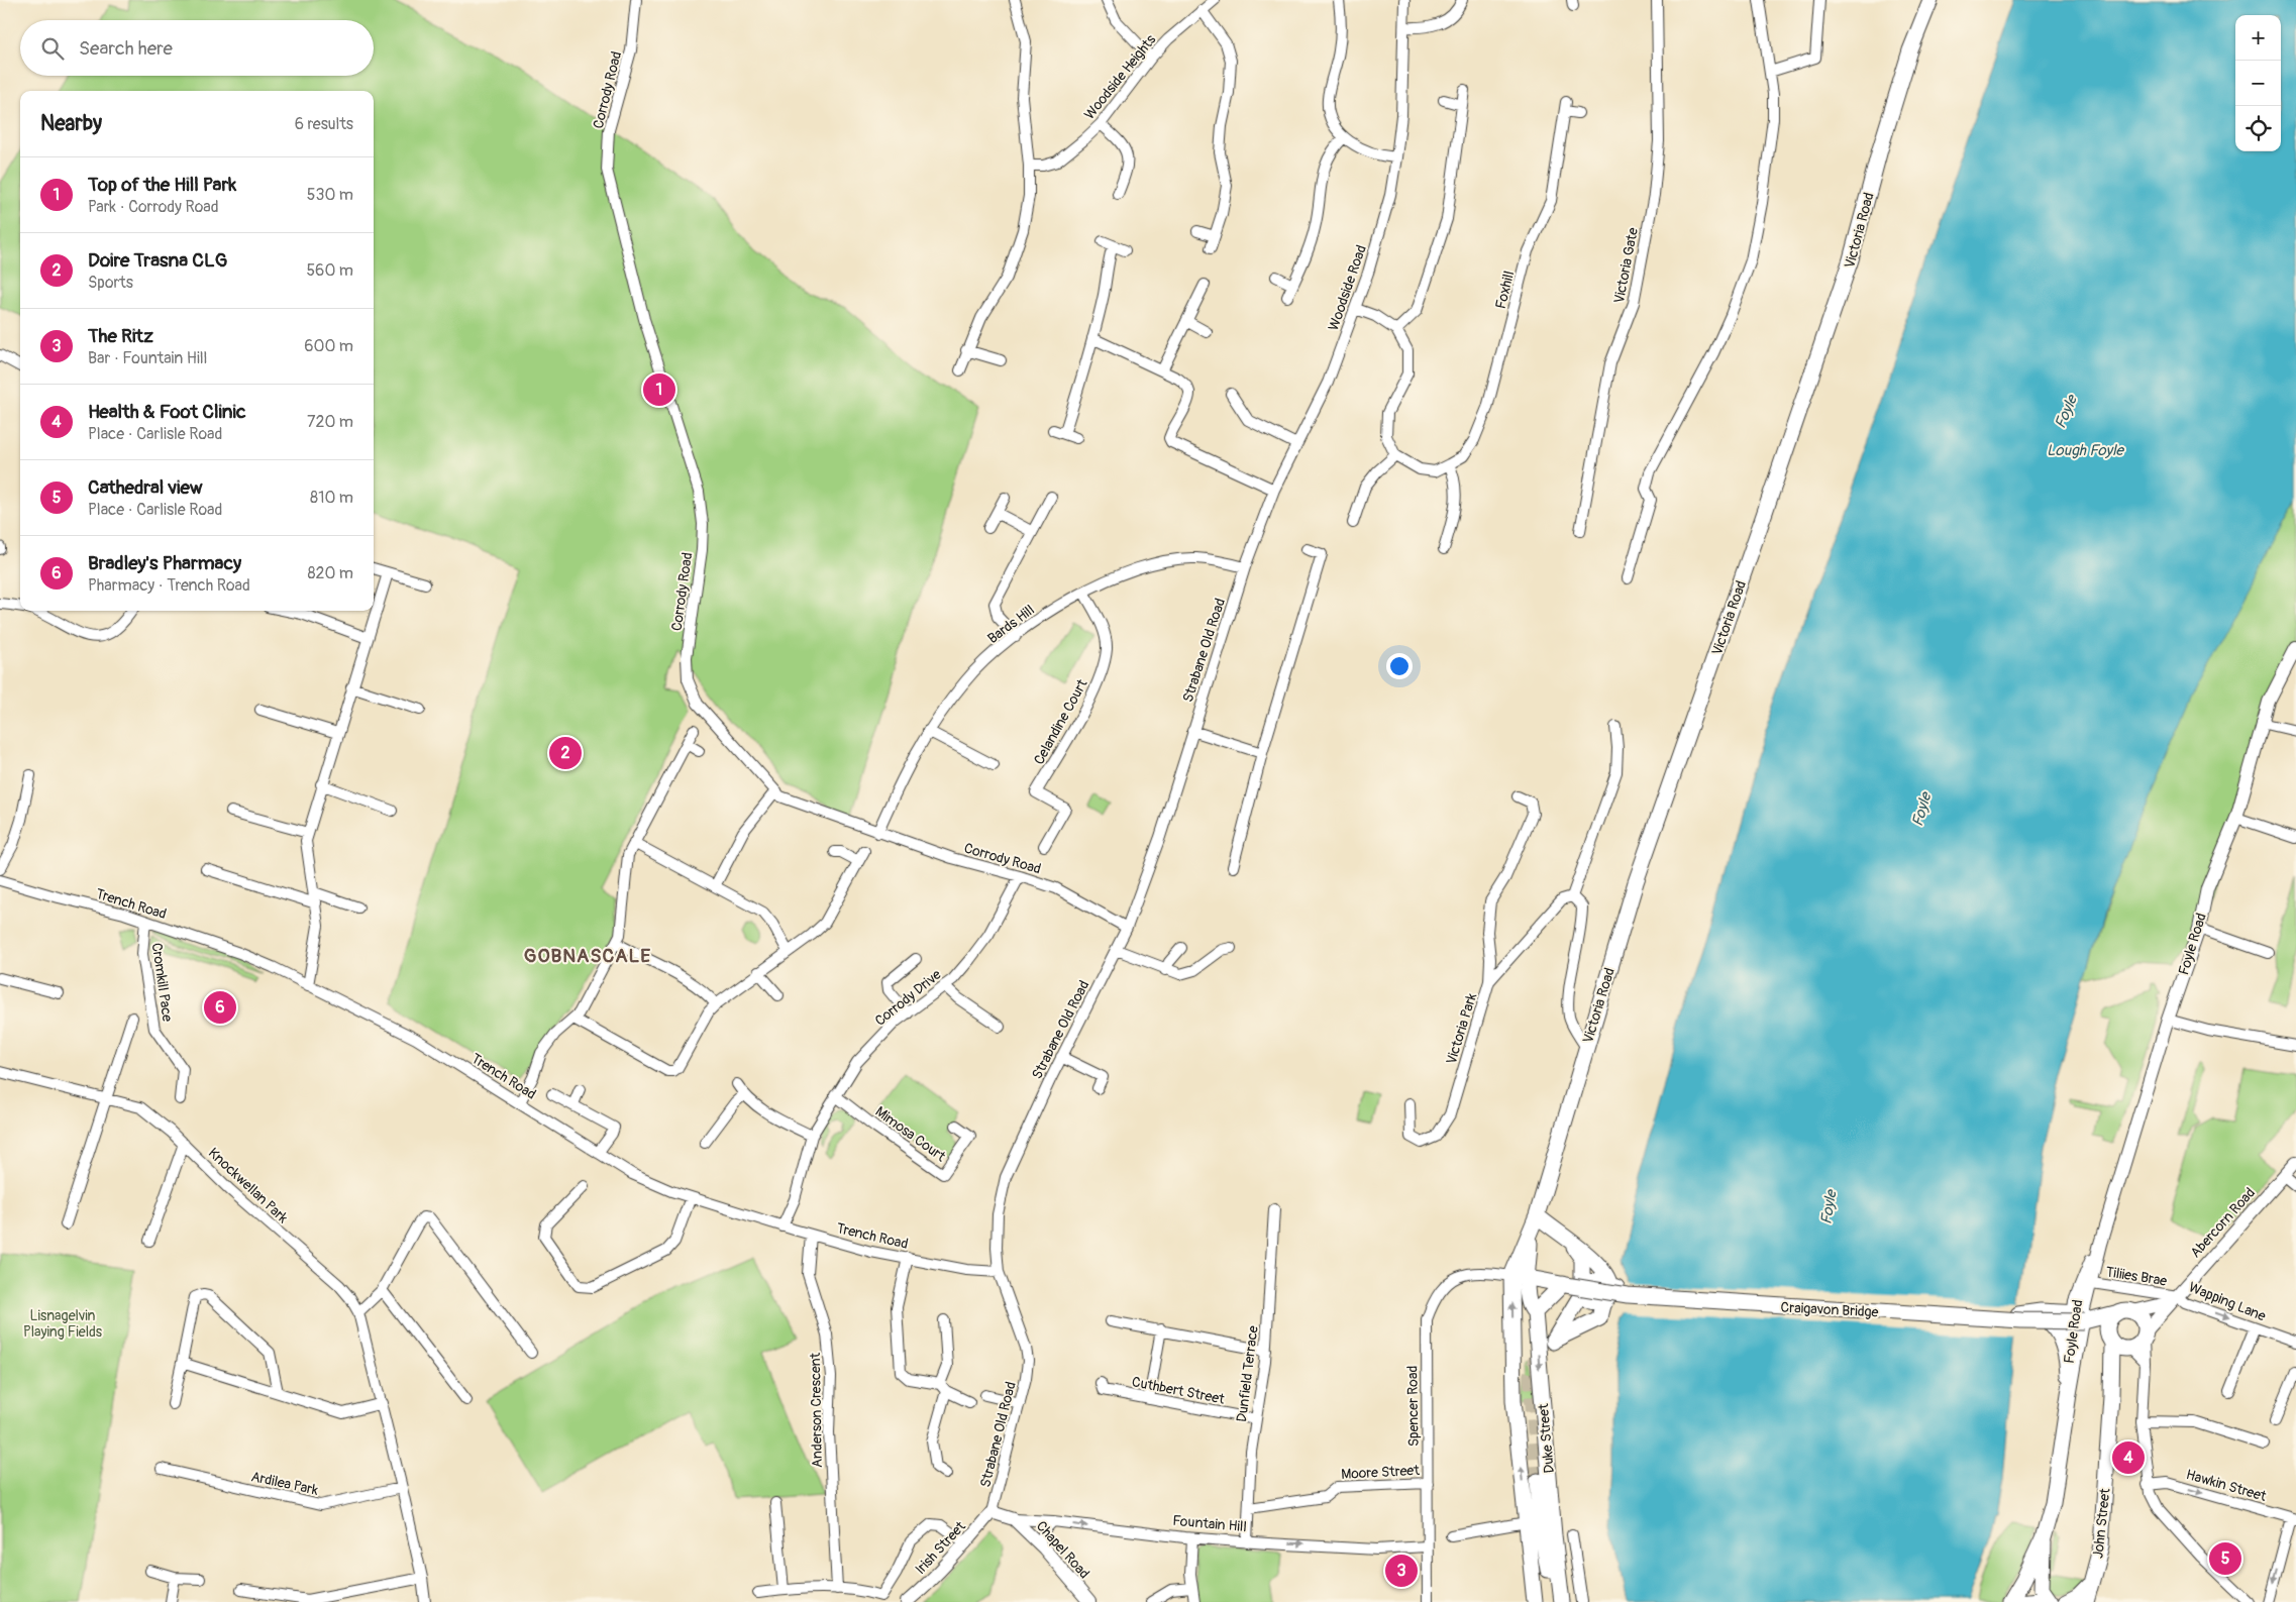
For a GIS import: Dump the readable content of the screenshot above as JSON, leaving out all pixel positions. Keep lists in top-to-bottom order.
{
  "streets": {
    "highway": [
      "Victoria Road",
      "Foyle Road",
      "Craigavon Bridge",
      "Duke Street",
      "John Street"
    ],
    "main road": [
      "Abercorn Road",
      "Fountain Hill",
      "Irish Street",
      "Chapel Road"
    ],
    "street": [
      "Woodside Heights",
      "Corrody Road",
      "Victoria Gate",
      "Woodside Road",
      "Foxhill",
      "Bards Hill",
      "Strabane Old Road",
      "Celandine Court",
      "Trench Road",
      "Cromkill Pace",
      "Corrody Drive",
      "Victoria Park",
      "Mimosa Court",
      "Knockwellan Park",
      "Tiliies Brae",
      "Wapping Lane",
      "Dunfield Terrace",
      "Cuthbert Street",
      "Spencer Road",
      "Anderson Crescent",
      "Moore Street",
      "Ardilea Park",
      "Hawkin Street"
    ]
  },
  "crossings": [
    ["Corrody Road", "Bards Hill"],
    ["Corrody Road", "Strabane Old Road"],
    ["Corrody Road", "Corrody Drive"],
    ["Victoria Road", "Craigavon Bridge"],
    ["Victoria Road", "Spencer Road"],
    ["Victoria Road", "Duke Street"],
    ["Woodside Road", "Bards Hill"],
    ["Woodside Road", "Strabane Old Road"],
    ["Bards Hill", "Strabane Old Road"],
    ["Bards Hill", "Celandine Court"],
    ["Strabane Old Road", "Trench Road"],
    ["Strabane Old Road", "Fountain Hill"],
    ["Strabane Old Road", "Irish Street"],
    ["Trench Road", "Cromkill Pace"],
    ["Trench Road", "Corrody Drive"],
    ["Trench Road", "Anderson Crescent"],
    ["Foyle Road", "Tiliies Brae"],
    ["Foyle Road", "Craigavon Bridge"],
    ["Corrody Drive", "Mimosa Court"],
    ["Knockwellan Park", "Ardilea Park"],
    ["Abercorn Road", "Tiliies Brae"],
    ["Abercorn Road", "Wapping Lane"],
    ["Abercorn Road", "Craigavon Bridge"],
    ["Abercorn Road", "John Street"],
    ["Tiliies Brae", "Wapping Lane"],
    ["Craigavon Bridge", "Spencer Road"],
    ["Craigavon Bridge", "Duke Street"],
    ["Craigavon Bridge", "John Street"],
    ["Dunfield Terrace", "Cuthbert Street"],
    ["Dunfield Terrace", "Moore Street"],
    ["Dunfield Terrace", "Fountain Hill"],
    ["Spencer Road", "Duke Street"],
    ["Spencer Road", "Moore Street"],
    ["Spencer Road", "Fountain Hill"],
    ["Fountain Hill", "Irish Street"],
    ["Fountain Hill", "Chapel Road"]
  ],
  "one_way": ["Wapping Lane", "Fountain Hill"],
  "districts": ["GOBNASCALE"],
  "water": ["Foyle", "Lough Foyle"],
  "parks": ["Lisnagelvin Playing Fields"],
  "page": {
    "map_buttons": ["+", "−"],
    "search": "Search here",
    "heading": ["Nearby", "6 results"],
    "list": [
      {
        "mark": "1",
        "name": "Top of the Hill Park",
        "note": "Park · Corrody Road",
        "value": "530 m"
      },
      {
        "mark": "2",
        "name": "Doire Trasna CLG",
        "note": "Sports",
        "value": "560 m"
      },
      {
        "mark": "3",
        "name": "The Ritz",
        "note": "Bar · Fountain Hill",
        "value": "600 m"
      },
      {
        "mark": "4",
        "name": "Health & Foot Clinic",
        "note": "Place · Carlisle Road",
        "value": "720 m"
      },
      {
        "mark": "5",
        "name": "Cathedral view",
        "note": "Place · Carlisle Road",
        "value": "810 m"
      },
      {
        "mark": "6",
        "name": "Bradley's Pharmacy",
        "note": "Pharmacy · Trench Road",
        "value": "820 m"
      }
    ],
    "pins": [
      "1",
      "2",
      "6",
      "4",
      "5",
      "3"
    ]
  }
}
